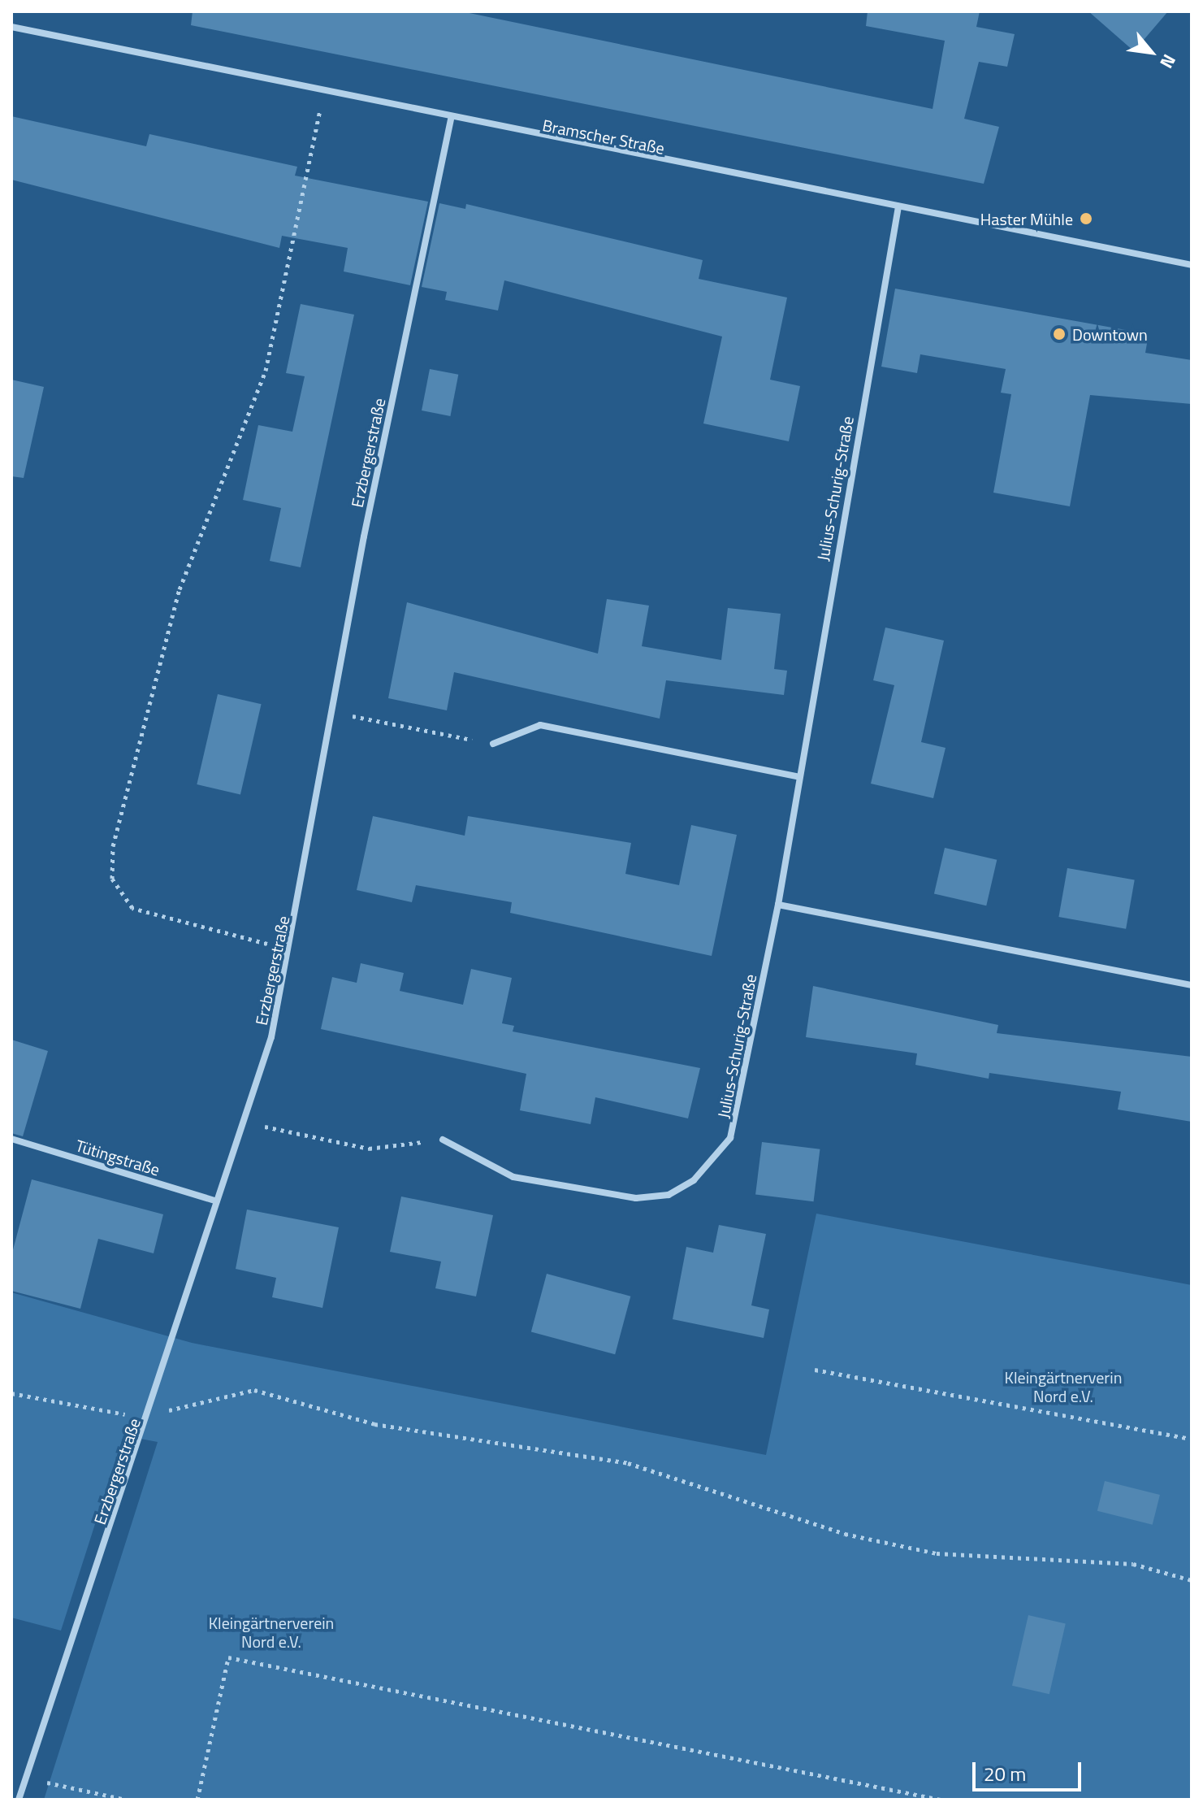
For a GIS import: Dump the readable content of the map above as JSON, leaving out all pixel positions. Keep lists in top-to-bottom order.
{
  "streets": {
    "street": [
      "Bramscher Straße",
      "Erzbergerstraße",
      "Julius-Schurig-Straße",
      "Tütingstraße"
    ]
  },
  "crossings": [
    ["Bramscher Straße", "Erzbergerstraße"],
    ["Bramscher Straße", "Julius-Schurig-Straße"],
    ["Erzbergerstraße", "Tütingstraße"]
  ],
  "parks": ["Kleingärtnerverin Nord e.V.", "Kleingärtnerverein Nord e.V."],
  "places": ["Haster Mühle", "Downtown"],
  "scale_bar": "20 m",
  "north": "bottom right"
}
